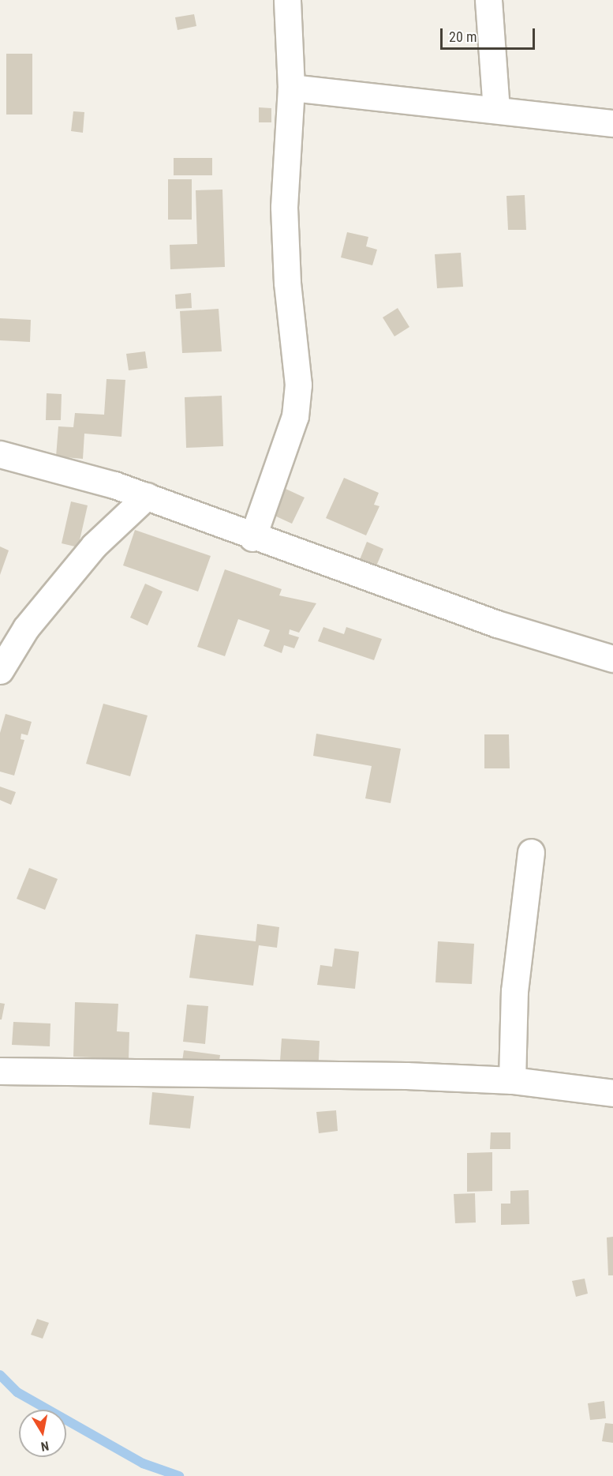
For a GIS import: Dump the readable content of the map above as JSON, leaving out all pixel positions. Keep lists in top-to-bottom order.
{
  "scale_bar": "20 m",
  "north": "bottom"
}
